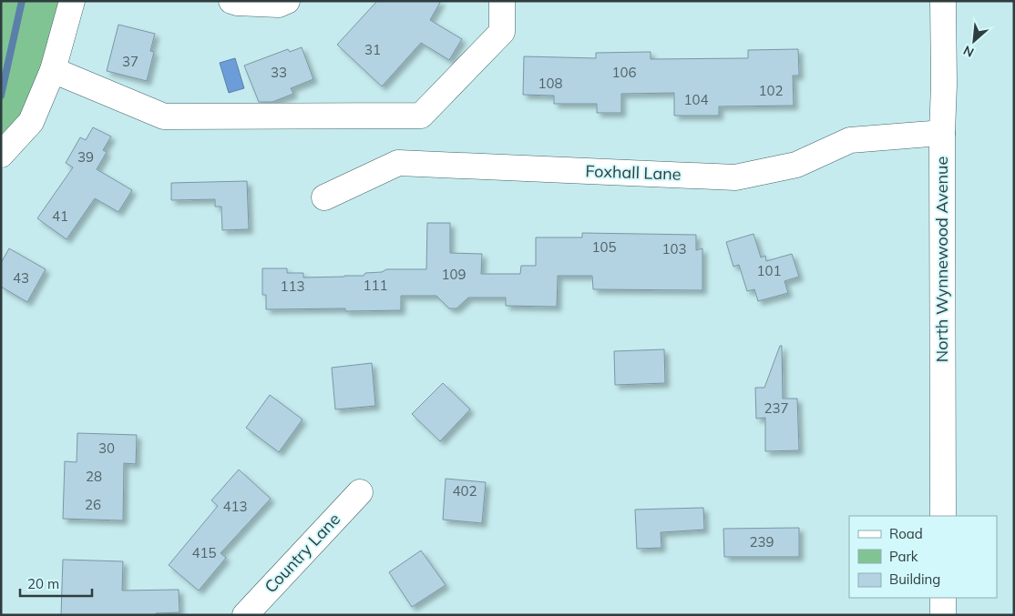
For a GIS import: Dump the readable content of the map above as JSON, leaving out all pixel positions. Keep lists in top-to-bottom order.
{
  "streets": {
    "street": ["Foxhall Lane", "North Wynnewood Avenue", "Country Lane"]
  },
  "crossings": [
    ["Foxhall Lane", "North Wynnewood Avenue"]
  ],
  "house_numbers": [
    "31",
    "37",
    "33",
    "106",
    "108",
    "102",
    "104",
    "39",
    "41",
    "105",
    "103",
    "101",
    "109",
    "43",
    "111",
    "113",
    "237",
    "30",
    "28",
    "402",
    "26",
    "413",
    "239",
    "415"
  ],
  "legend": ["Road", "Park", "Building"],
  "scale_bar": "20 m",
  "north": "bottom left"
}
